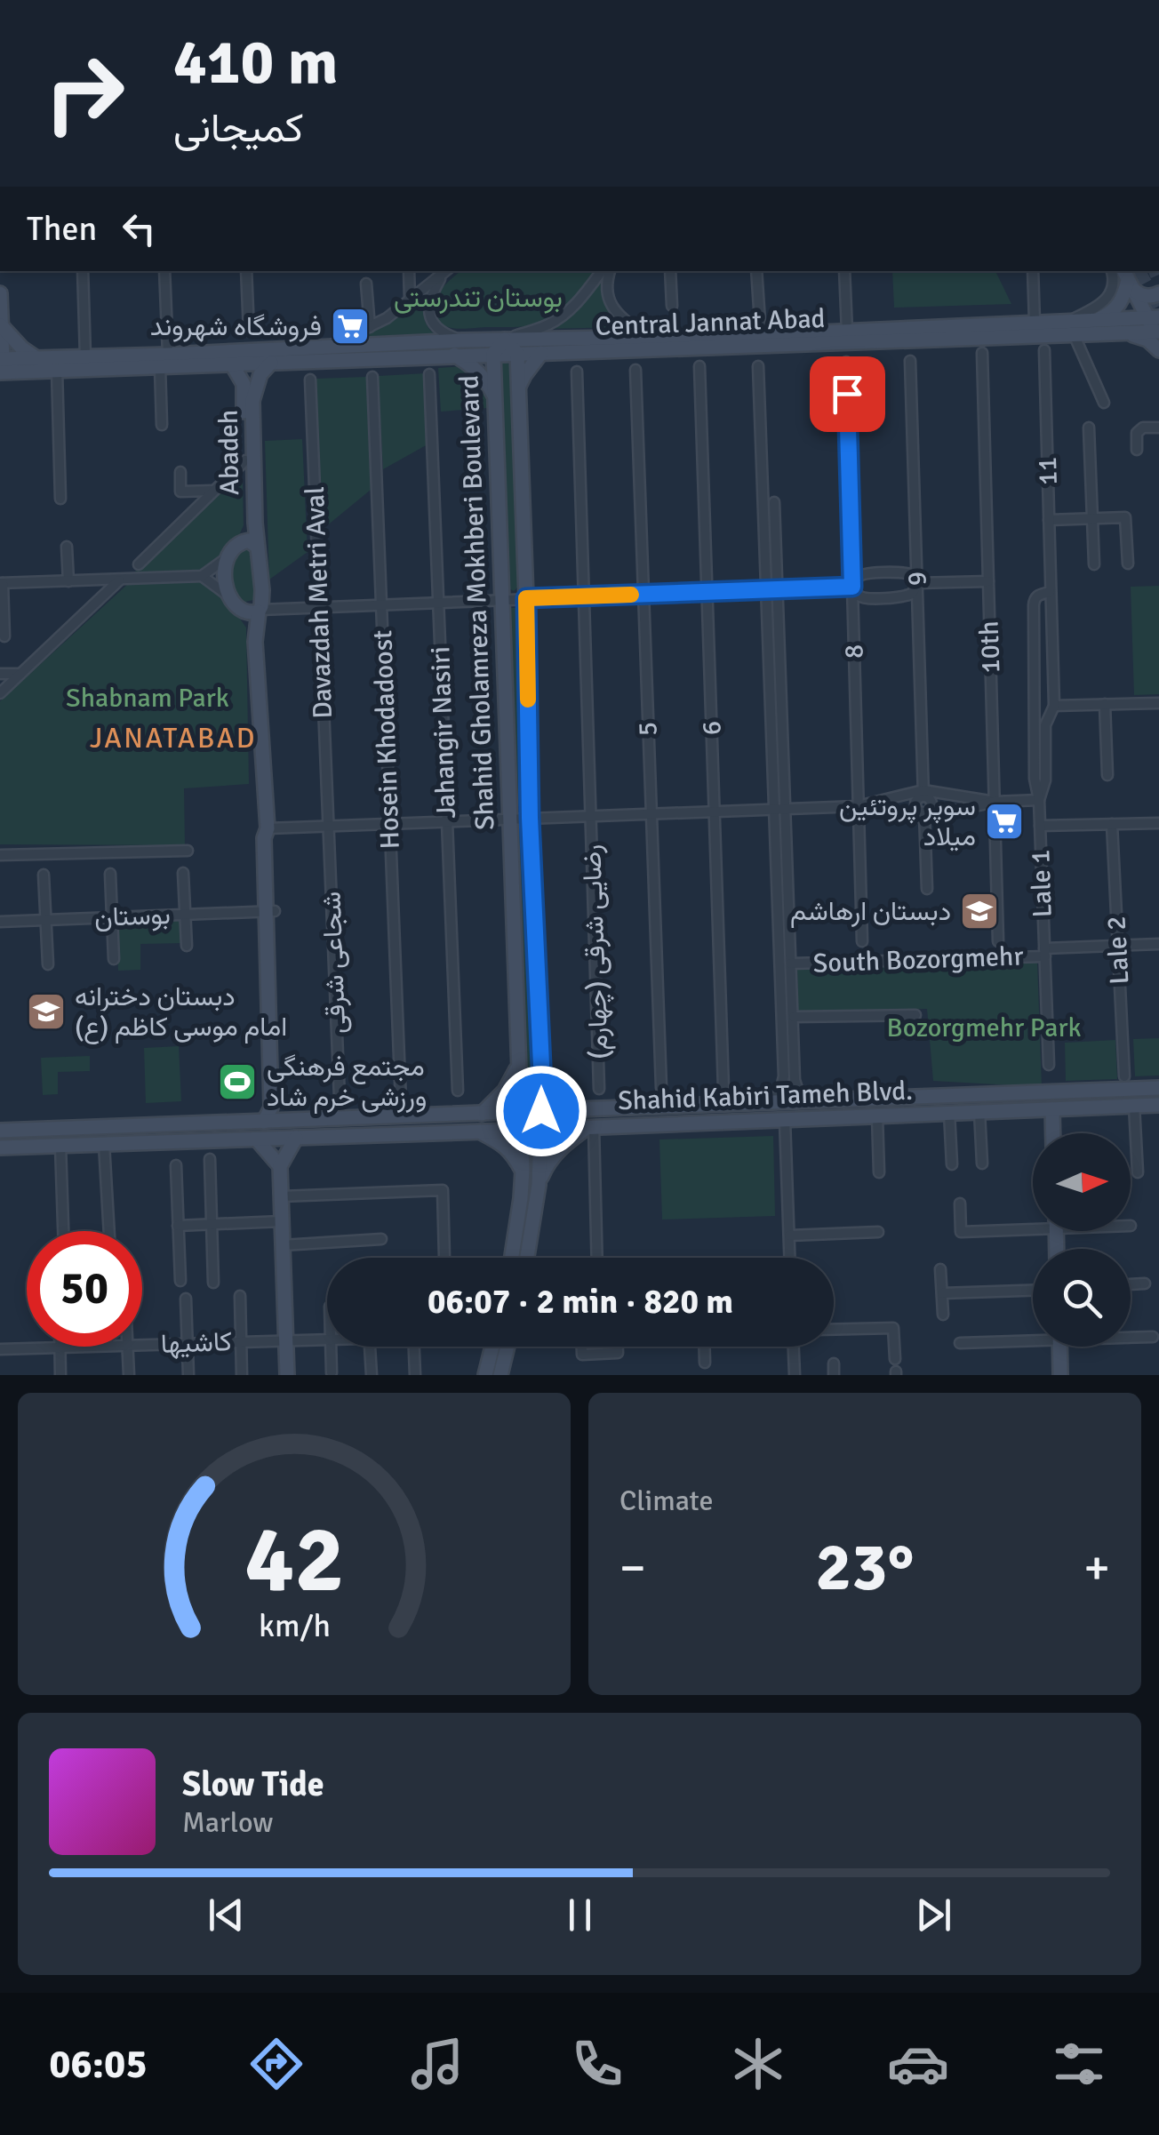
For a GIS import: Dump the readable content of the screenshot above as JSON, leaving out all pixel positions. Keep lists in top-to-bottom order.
{
  "streets": {
    "main road": [
      "Central Jannat Abad",
      "Abadeh",
      "Shahid Gholamreza Mokhberi Boulevard",
      "Shahid Kabiri Tameh Blvd."
    ],
    "street": [
      "11",
      "9",
      "Davazdah Metri Aval",
      "10th",
      "8",
      "6",
      "5",
      "Jahangir Nasiri",
      "Hosein Khodadoost",
      "Lale 1",
      "بوستان",
      "Lale 2",
      "رضایی شرقی (چهارم)",
      "South Bozorgmehr",
      "شجاعی شرقی",
      "کاشیها"
    ]
  },
  "crossings": [
    ["Central Jannat Abad", "Abadeh"],
    ["Central Jannat Abad", "Shahid Gholamreza Mokhberi Boulevard"],
    ["11", "Lale 1"],
    ["Davazdah Metri Aval", "شجاعی شرقی"],
    ["Shahid Gholamreza Mokhberi Boulevard", "Shahid Kabiri Tameh Blvd."],
    ["Lale 1", "South Bozorgmehr"],
    ["Lale 2", "South Bozorgmehr"]
  ],
  "districts": ["JANATABAD"],
  "parks": ["بوستان تندرستی", "Shabnam Park", "Bozorgmehr Park"],
  "places": {
    "supermarket": ["فروشگاه شهروند", "سوپر پروتئین میلاد"],
    "school or university": ["دبستان ارهاشم", "دبستان دخترانه امام موسی کاظم (ع)"],
    "sports": ["مجتمع فرهنگی ورزشی خرم شاد"]
  },
  "north": "right",
  "page": {
    "turn": ["410 m", "کمیجانی"],
    "then": "Then",
    "limit": "50",
    "trip": "06:07 · 2 min · 820 m",
    "tile": "Climate",
    "heat": ["−", "23°", "+"],
    "song": ["Slow Tide", "Marlow"],
    "tabs": "06:05",
    "gauge": ["42", "km/h"]
  }
}
